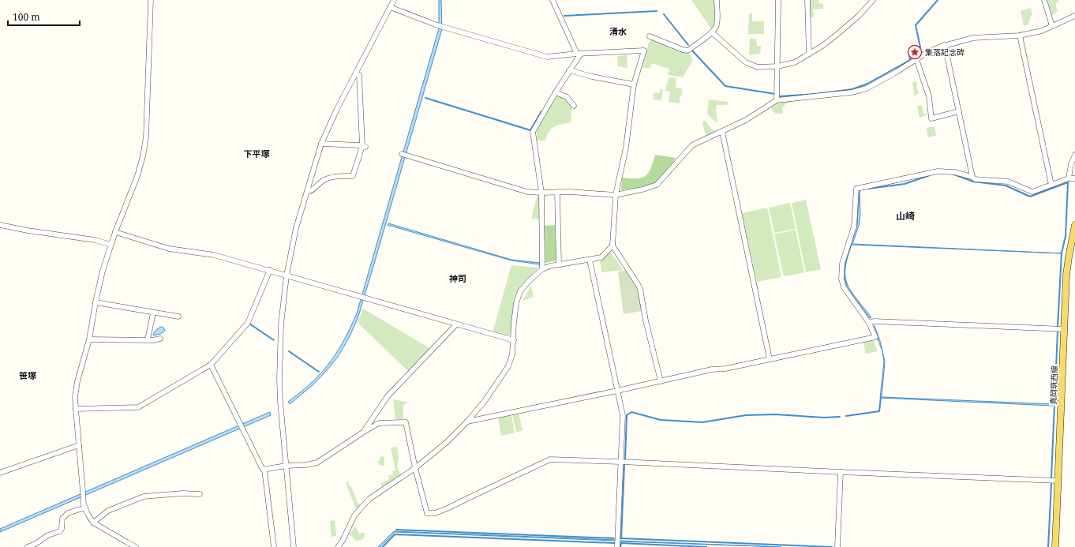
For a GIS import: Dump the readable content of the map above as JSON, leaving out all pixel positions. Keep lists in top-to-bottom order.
{
  "streets": {
    "main road": ["真岡筑西線"]
  },
  "districts": [
    "清水",
    "下平塚",
    "山崎",
    "神司",
    "笹塚"
  ],
  "places": {
    "place": ["集落記念碑"]
  },
  "scale_bar": "100 m"
}
